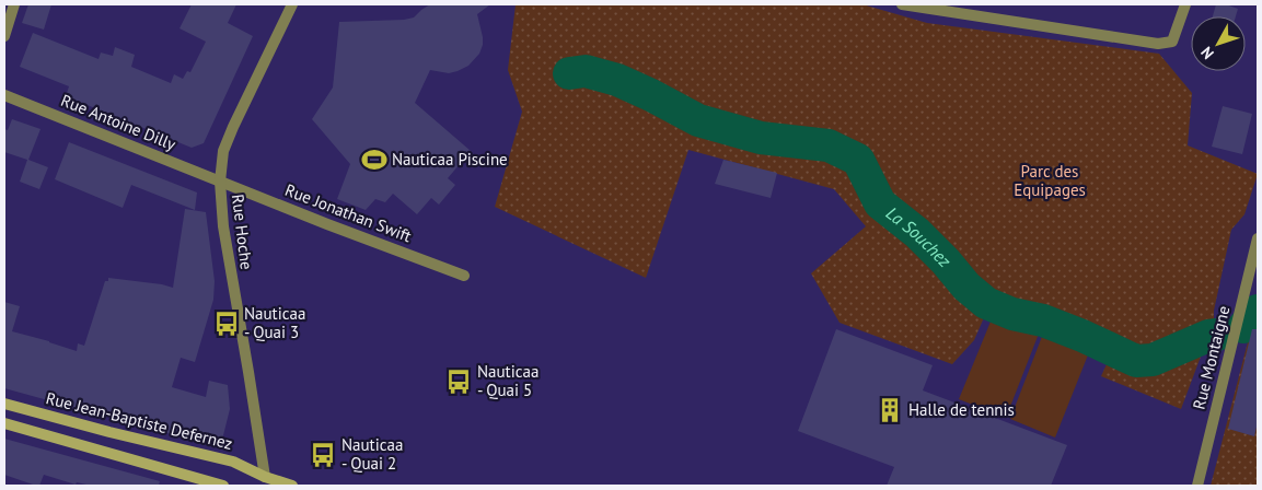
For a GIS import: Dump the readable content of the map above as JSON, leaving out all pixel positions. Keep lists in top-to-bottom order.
{
  "streets": {
    "main road": ["Rue Jean-Baptiste Defernez"],
    "street": [
      "Rue Antoine Dilly",
      "Rue Jonathan Swift",
      "Rue Hoche",
      "Rue Montaigne"
    ]
  },
  "crossings": [
    ["Rue Antoine Dilly", "Rue Jonathan Swift"],
    ["Rue Antoine Dilly", "Rue Hoche"],
    ["Rue Jonathan Swift", "Rue Hoche"],
    ["Rue Hoche", "Rue Jean-Baptiste Defernez"]
  ],
  "water": ["La Souchez"],
  "parks": ["Parc des Equipages"],
  "places": {
    "sports": ["Nauticaa Piscine"],
    "bus stop": ["Nauticaa - Quai 3", "Nauticaa - Quai 5", "Nauticaa - Quai 2"],
    "building": ["Halle de tennis"]
  },
  "north": "bottom left"
}
